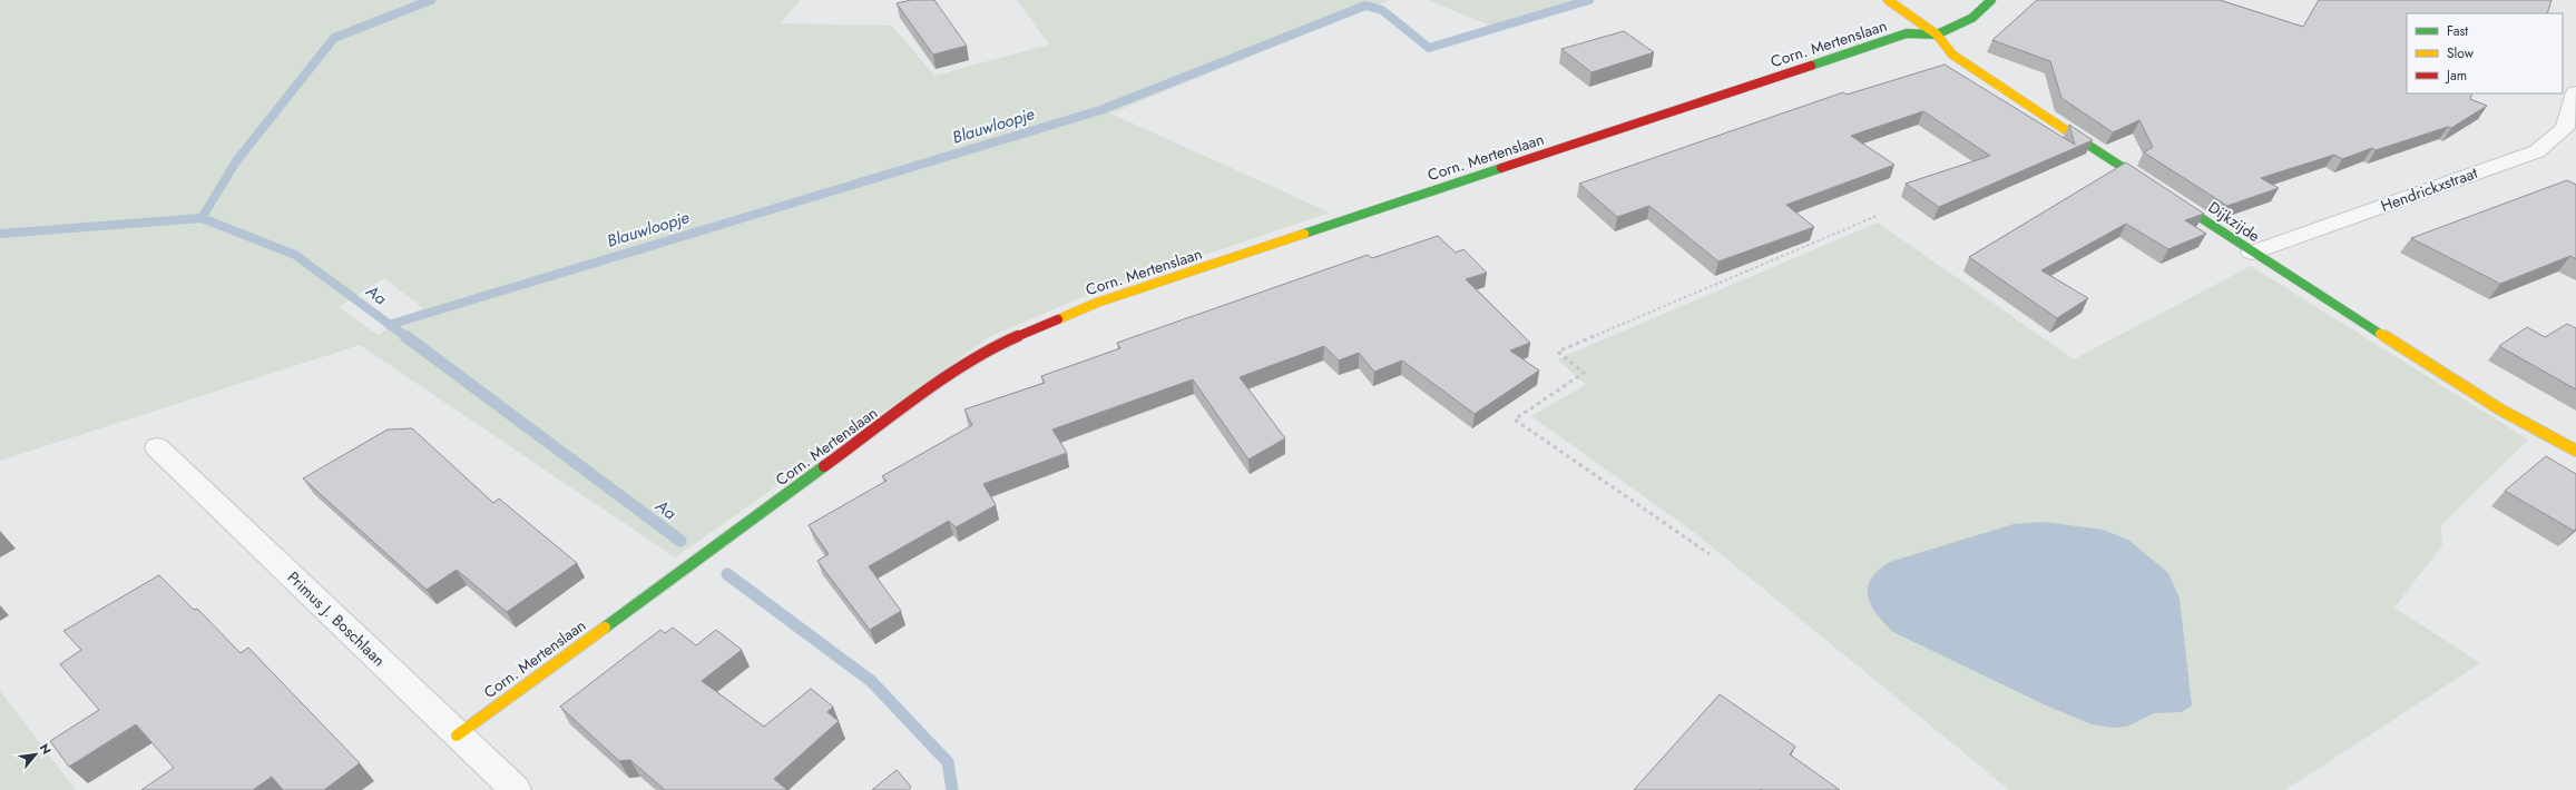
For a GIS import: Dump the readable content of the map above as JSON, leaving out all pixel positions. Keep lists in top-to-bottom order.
{
  "streets": {
    "street": [
      "Corn. Mertenslaan",
      "Hendrickxstraat",
      "Dijkzijde",
      "Primus J. Boschlaan"
    ]
  },
  "crossings": [
    ["Corn. Mertenslaan", "Dijkzijde"],
    ["Corn. Mertenslaan", "Primus J. Boschlaan"],
    ["Hendrickxstraat", "Dijkzijde"]
  ],
  "water": ["Blauwloopje", "Aa"],
  "legend": ["Fast", "Slow", "Jam"],
  "north": "top right"
}
